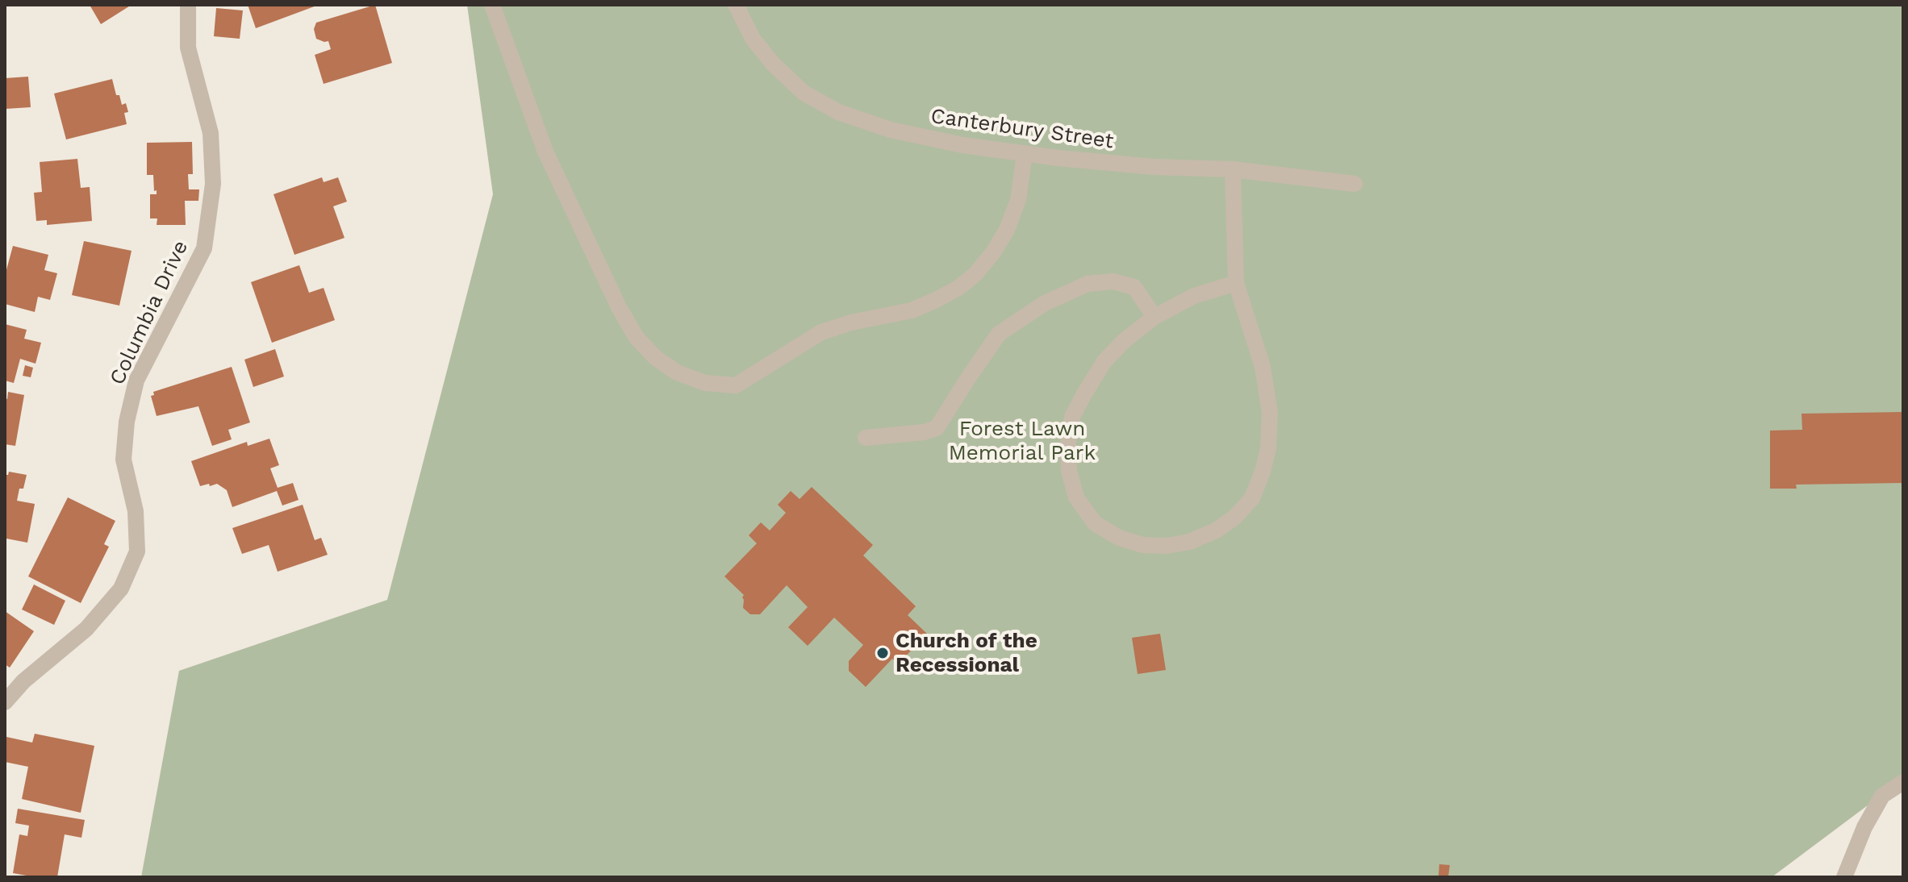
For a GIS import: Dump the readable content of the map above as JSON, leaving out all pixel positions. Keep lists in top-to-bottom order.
{
  "streets": {
    "street": ["Canterbury Street", "Columbia Drive"]
  },
  "parks": ["Forest Lawn Memorial Park"],
  "places": ["Church of the Recessional"]
}
